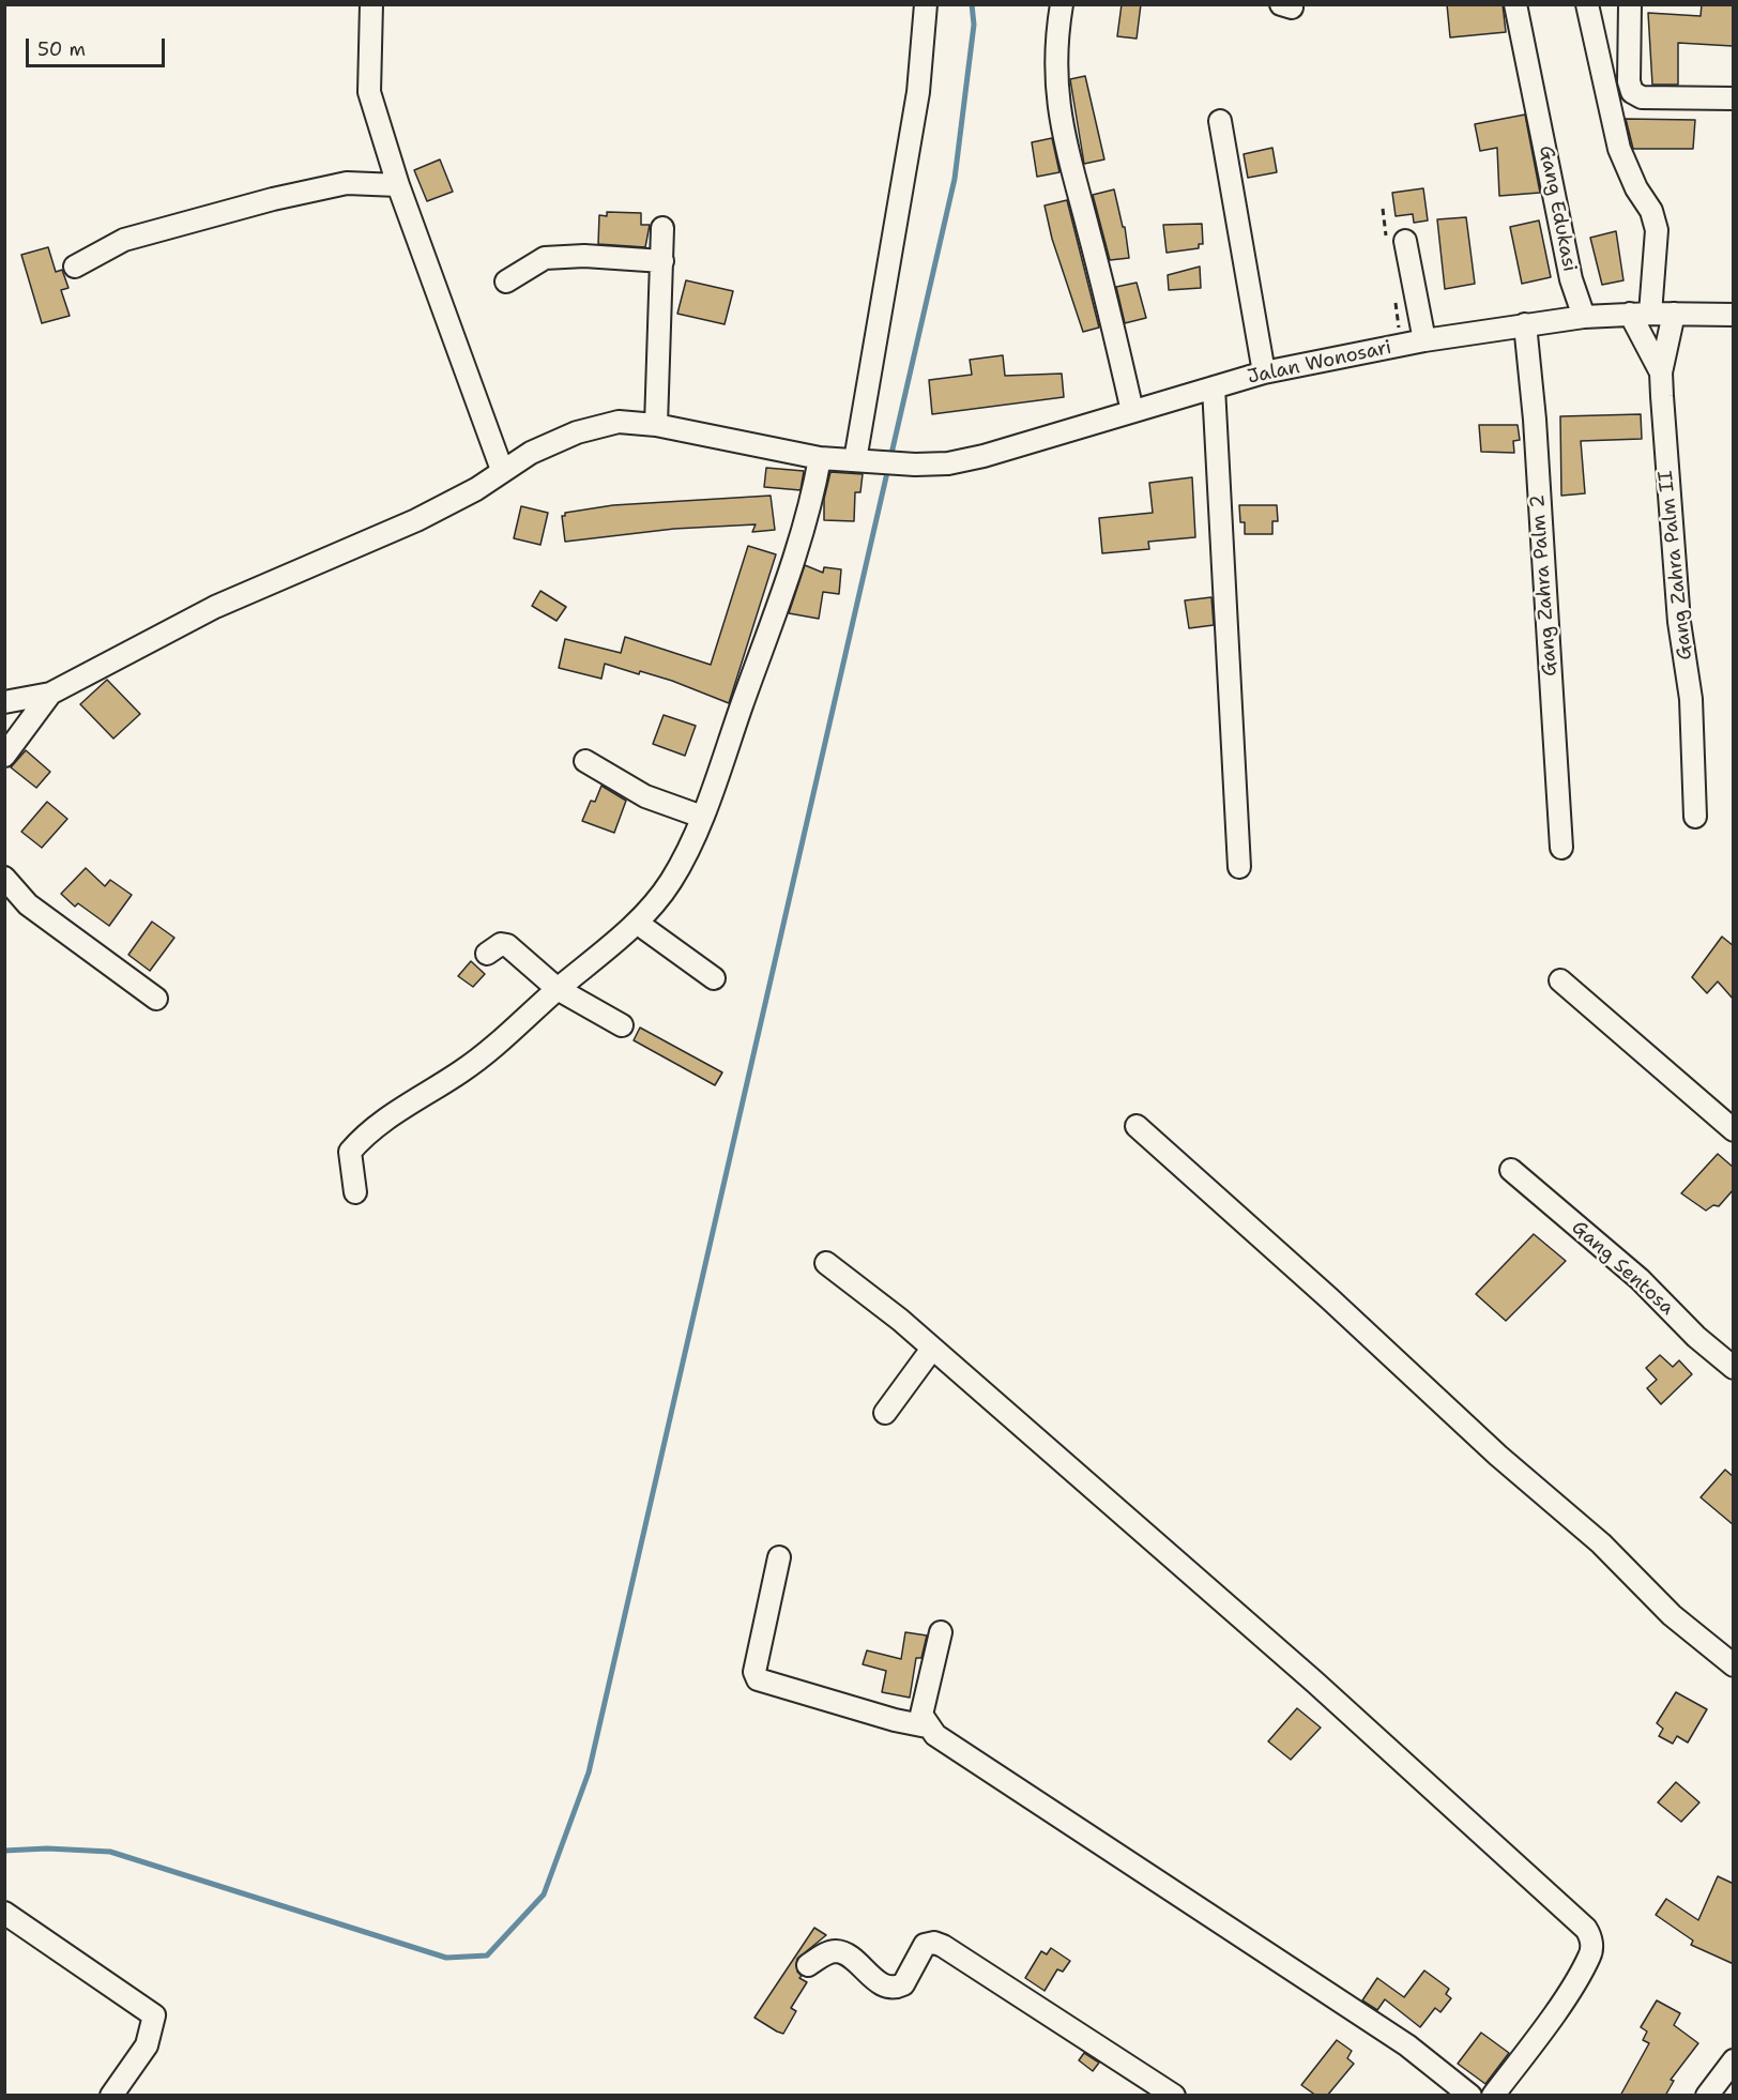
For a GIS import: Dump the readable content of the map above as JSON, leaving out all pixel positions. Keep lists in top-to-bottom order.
{
  "streets": {
    "street": [
      "Gang Edukasi",
      "Jalan Wonosari",
      "Gang Zahra Palm II",
      "Gang Zahra Palm 2",
      "Gang Sentosa"
    ]
  },
  "crossings": [
    ["Gang Edukasi", "Jalan Wonosari"],
    ["Jalan Wonosari", "Gang Zahra Palm II"],
    ["Jalan Wonosari", "Gang Zahra Palm 2"]
  ],
  "scale_bar": "50 m"
}
